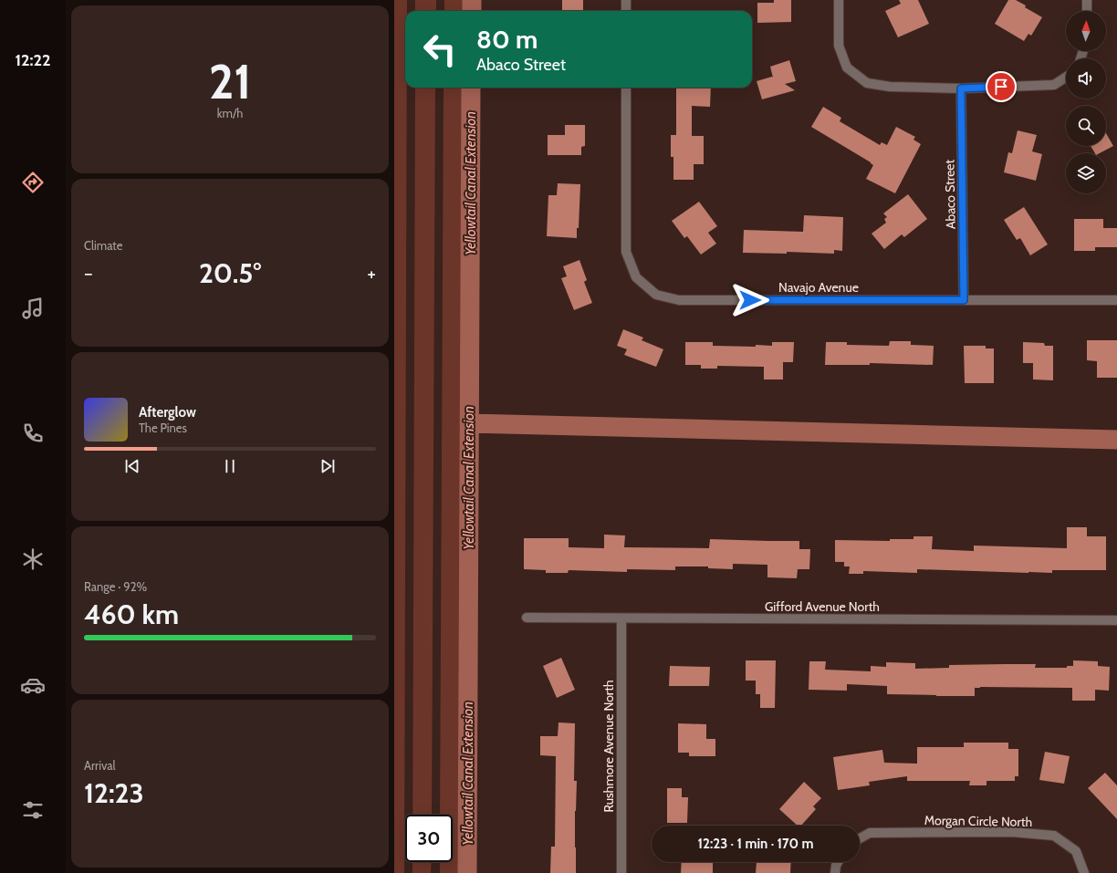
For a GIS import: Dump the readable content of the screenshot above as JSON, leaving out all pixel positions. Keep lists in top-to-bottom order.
{
  "streets": {
    "street": [
      "Abaco Street",
      "Navajo Avenue",
      "Gifford Avenue North",
      "Rushmore Avenue North",
      "Morgan Circle North"
    ]
  },
  "crossings": [
    ["Abaco Street", "Navajo Avenue"],
    ["Gifford Avenue North", "Rushmore Avenue North"]
  ],
  "water": ["Yellowtail Canal Extension"],
  "north": "top",
  "page": {
    "tabs": "12:22",
    "tile": [
      ["21", "km/h"],
      "Climate",
      ["Range · 92%", "460 km"],
      ["Arrival", "12:23"]
    ],
    "turn": ["80 m", "Abaco Street"],
    "heat": ["−", "20.5°", "+"],
    "song": ["Afterglow", "The Pines"],
    "limit": "30",
    "trip": "12:23 · 1 min · 170 m"
  }
}
